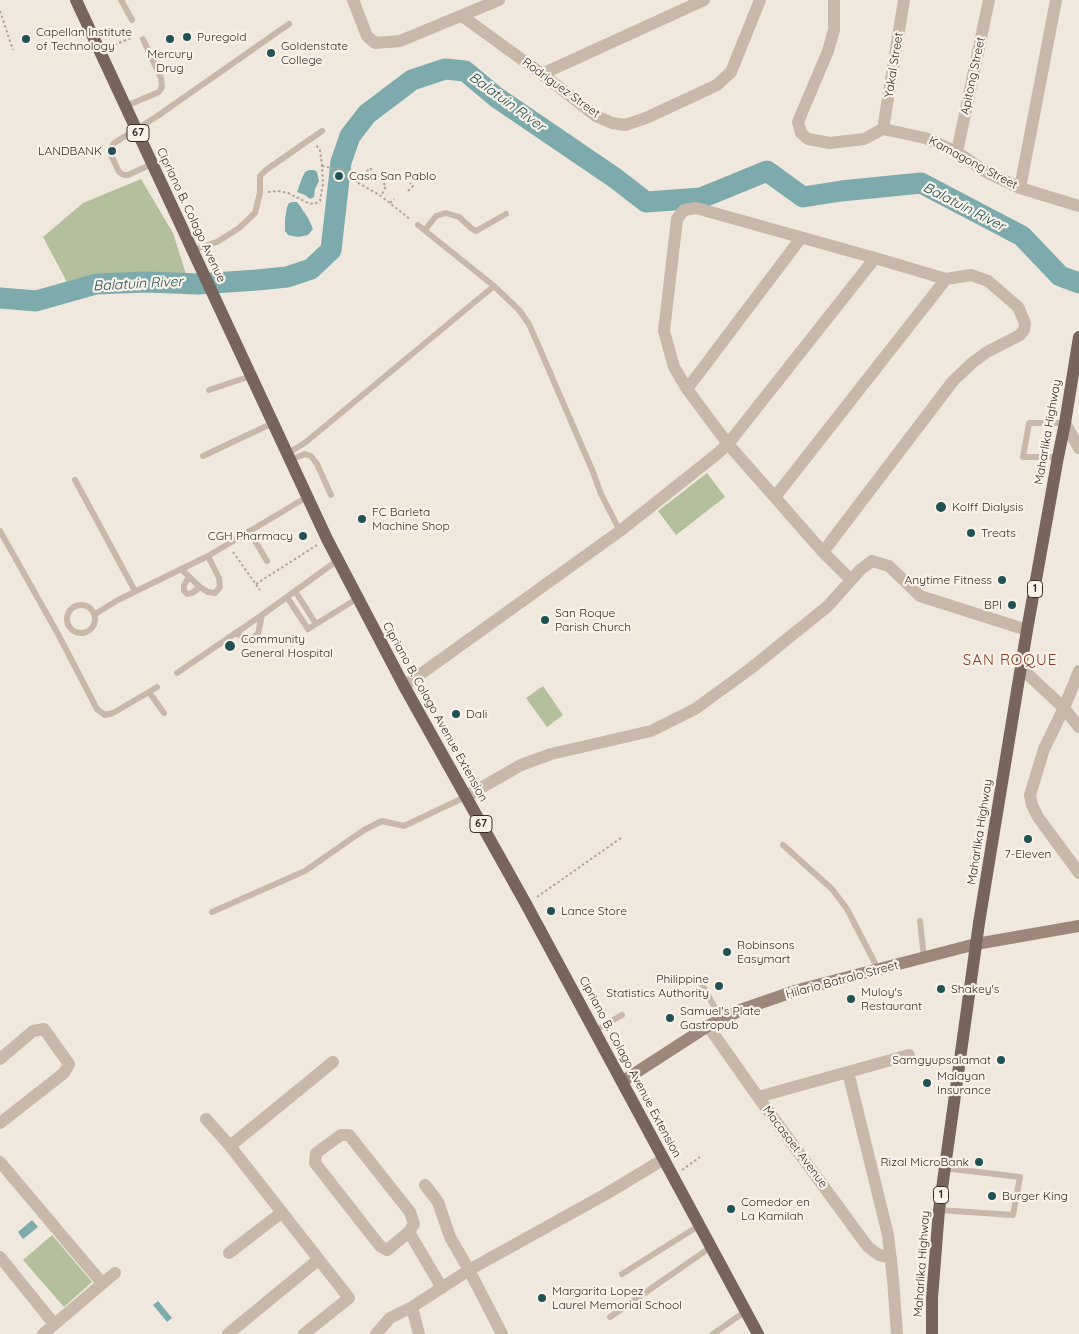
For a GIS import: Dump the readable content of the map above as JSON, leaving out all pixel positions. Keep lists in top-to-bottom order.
{
  "streets": {
    "main road": [
      "67",
      "Cipriano B. Colago Avenue",
      "Maharlika Highway",
      "1",
      "Cipriano B. Colago Avenue Extension"
    ],
    "street": [
      "Yakal Street",
      "Apitong Street",
      "Rodriguez Street",
      "Kamagong Street",
      "Hilario Batralo Street",
      "Macasaet Avenue"
    ]
  },
  "crossings": [
    ["Yakal Street", "Kamagong Street"],
    ["Apitong Street", "Kamagong Street"],
    ["Cipriano B. Colago Avenue", "Cipriano B. Colago Avenue Extension"],
    ["Maharlika Highway", "Hilario Batralo Street"],
    ["Cipriano B. Colago Avenue Extension", "Hilario Batralo Street"],
    ["Hilario Batralo Street", "Macasaet Avenue"]
  ],
  "districts": ["SAN ROQUE"],
  "water": ["Balatuin River"],
  "places": [
    "Puregold",
    "Capellan Institute of Technology",
    "Mercury Drug",
    "Goldenstate College",
    "LANDBANK",
    "Casa San Pablo",
    "Kolff Dialysis",
    "FC Barleta Machine Shop",
    "Treats",
    "CGH Pharmacy",
    "Anytime Fitness",
    "BPI",
    "San Roque Parish Church",
    "Community General Hospital",
    "Dali",
    "7-Eleven",
    "Lance Store",
    "Robinsons Easymart",
    "Philippine Statistics Authority",
    "Shakey's",
    "Muloy's Restaurant",
    "Samuel's Plate Gastropub",
    "Samgyupsalamat",
    "Malayan Insurance",
    "Rizal MicroBank",
    "Burger King",
    "Comedor en La Kamilah",
    "Margarita Lopez Laurel Memorial School"
  ]
}
